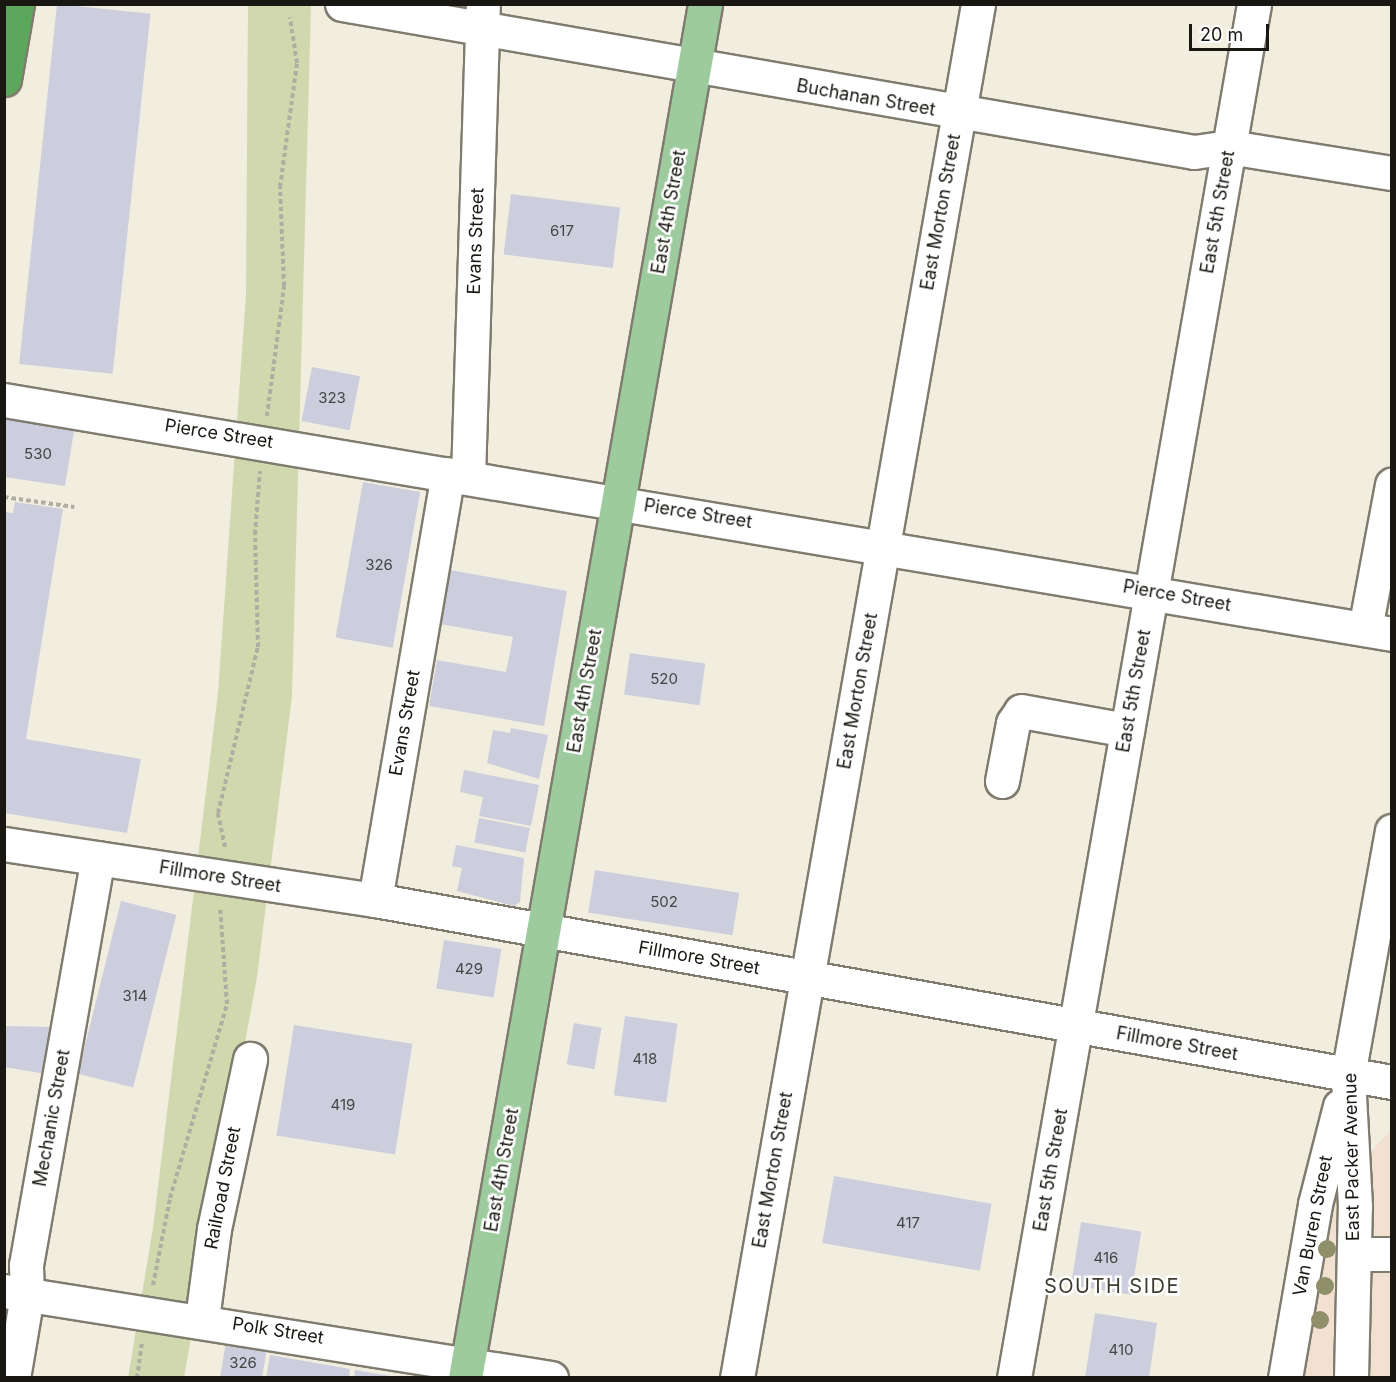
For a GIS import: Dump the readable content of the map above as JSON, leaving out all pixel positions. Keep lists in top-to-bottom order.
{
  "streets": {
    "main road": ["East 4th Street"],
    "street": [
      "Buchanan Street",
      "East Morton Street",
      "East 5th Street",
      "Evans Street",
      "Pierce Street",
      "Fillmore Street",
      "Mechanic Street",
      "East Packer Avenue",
      "Railroad Street",
      "Van Buren Street",
      "Polk Street"
    ]
  },
  "crossings": [
    ["Buchanan Street", "East 4th Street"],
    ["Buchanan Street", "East Morton Street"],
    ["Buchanan Street", "East 5th Street"],
    ["Buchanan Street", "Evans Street"],
    ["East 4th Street", "Pierce Street"],
    ["East 4th Street", "Fillmore Street"],
    ["East 4th Street", "Polk Street"],
    ["East Morton Street", "Pierce Street"],
    ["East Morton Street", "Fillmore Street"],
    ["East 5th Street", "Pierce Street"],
    ["East 5th Street", "Fillmore Street"],
    ["Evans Street", "Pierce Street"],
    ["Evans Street", "Fillmore Street"],
    ["Fillmore Street", "Mechanic Street"],
    ["Fillmore Street", "East Packer Avenue"],
    ["Fillmore Street", "Van Buren Street"],
    ["Mechanic Street", "Polk Street"],
    ["East Packer Avenue", "Van Buren Street"],
    ["Railroad Street", "Polk Street"]
  ],
  "districts": ["SOUTH SIDE"],
  "house_numbers": [
    "617",
    "323",
    "530",
    "326",
    "520",
    "502",
    "429",
    "314",
    "418",
    "419",
    "417",
    "416",
    "410",
    "326"
  ],
  "scale_bar": "20 m"
}
